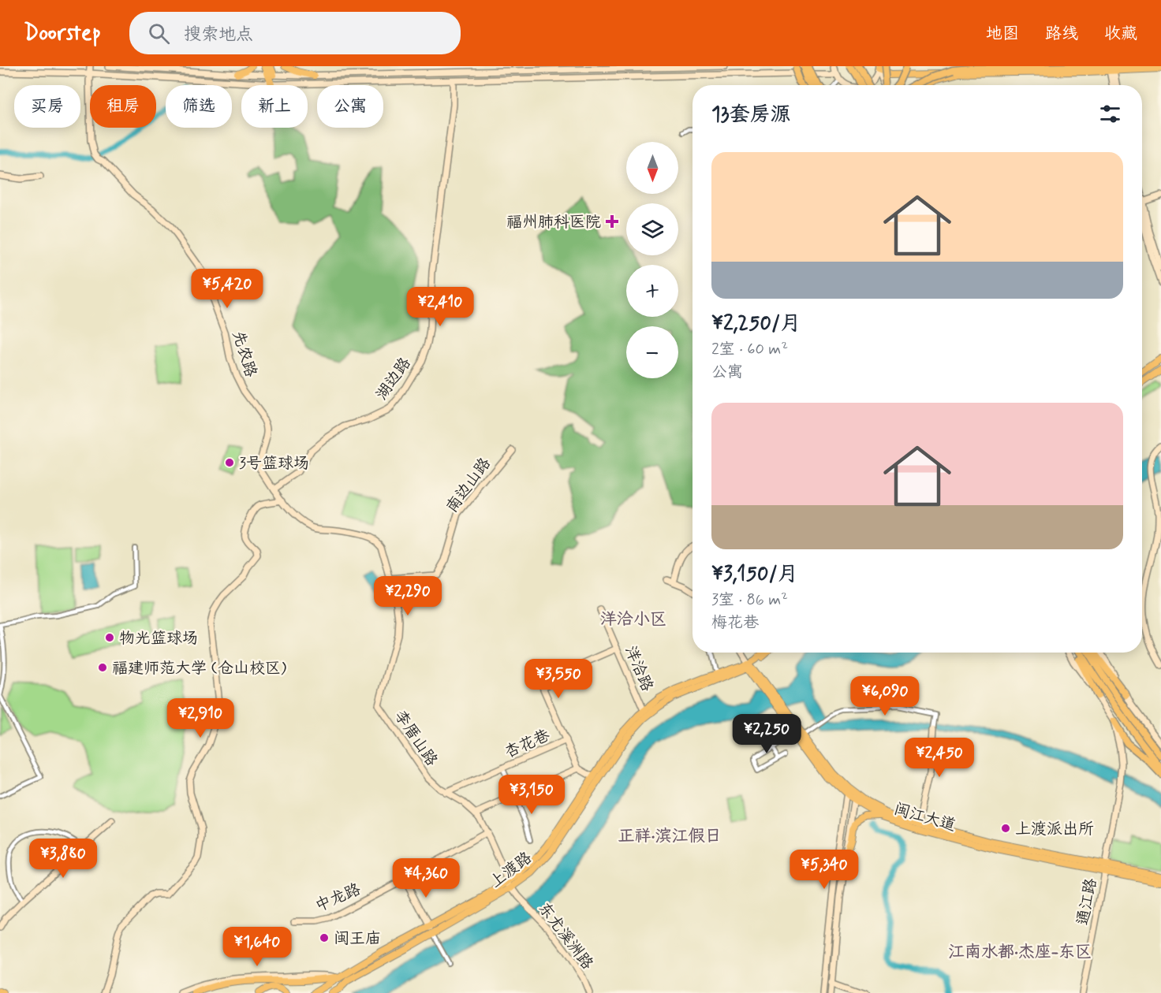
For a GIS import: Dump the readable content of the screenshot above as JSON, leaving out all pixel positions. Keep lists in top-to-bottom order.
{
  "streets": {
    "main road": ["闽江大道", "上渡路"],
    "street": [
      "先农路",
      "湖边路",
      "南边山路",
      "洋洽路",
      "李厝山路",
      "杏花巷",
      "中龙路",
      "通江路",
      "东尤溪洲路"
    ]
  },
  "crossings": [
    ["先农路", "湖边路"],
    ["先农路", "李厝山路"],
    ["南边山路", "李厝山路"],
    ["洋洽路", "上渡路"],
    ["李厝山路", "杏花巷"],
    ["李厝山路", "上渡路"],
    ["李厝山路", "中龙路"],
    ["李厝山路", "东尤溪洲路"],
    ["闽江大道", "上渡路"],
    ["闽江大道", "通江路"],
    ["上渡路", "东尤溪洲路"]
  ],
  "districts": ["洋洽小区", "正祥·滨江假日", "江南水都·杰座-东区"],
  "places": {
    "health": ["福州肺科医院"],
    "other": [
      "3号篮球场",
      "物光篮球场",
      "福建师范大学 (仓山校区)",
      "上渡派出所",
      "闽王庙"
    ]
  },
  "north": "bottom",
  "page": {
    "header": "Doorstep",
    "search": "搜索地点",
    "nav": ["地图", "路线", "收藏"],
    "chip": [
      "买房",
      "租房",
      "筛选",
      "新上",
      "公寓"
    ],
    "heading": "13套房源",
    "map_buttons": ["+", "−"],
    "list": [
      {
        "name": "¥2,250/月",
        "note": "2室 · 60 m² · 公寓"
      },
      {
        "name": "¥3,150/月",
        "note": "3室 · 86 m² · 梅花巷"
      }
    ],
    "price": [
      "¥5,420",
      "¥2,410",
      "¥2,290",
      "¥3,550",
      "¥6,090",
      "¥2,910",
      "¥2,250",
      "¥2,450",
      "¥3,150",
      "¥3,880",
      "¥5,340",
      "¥4,360",
      "¥1,640"
    ]
  }
}
